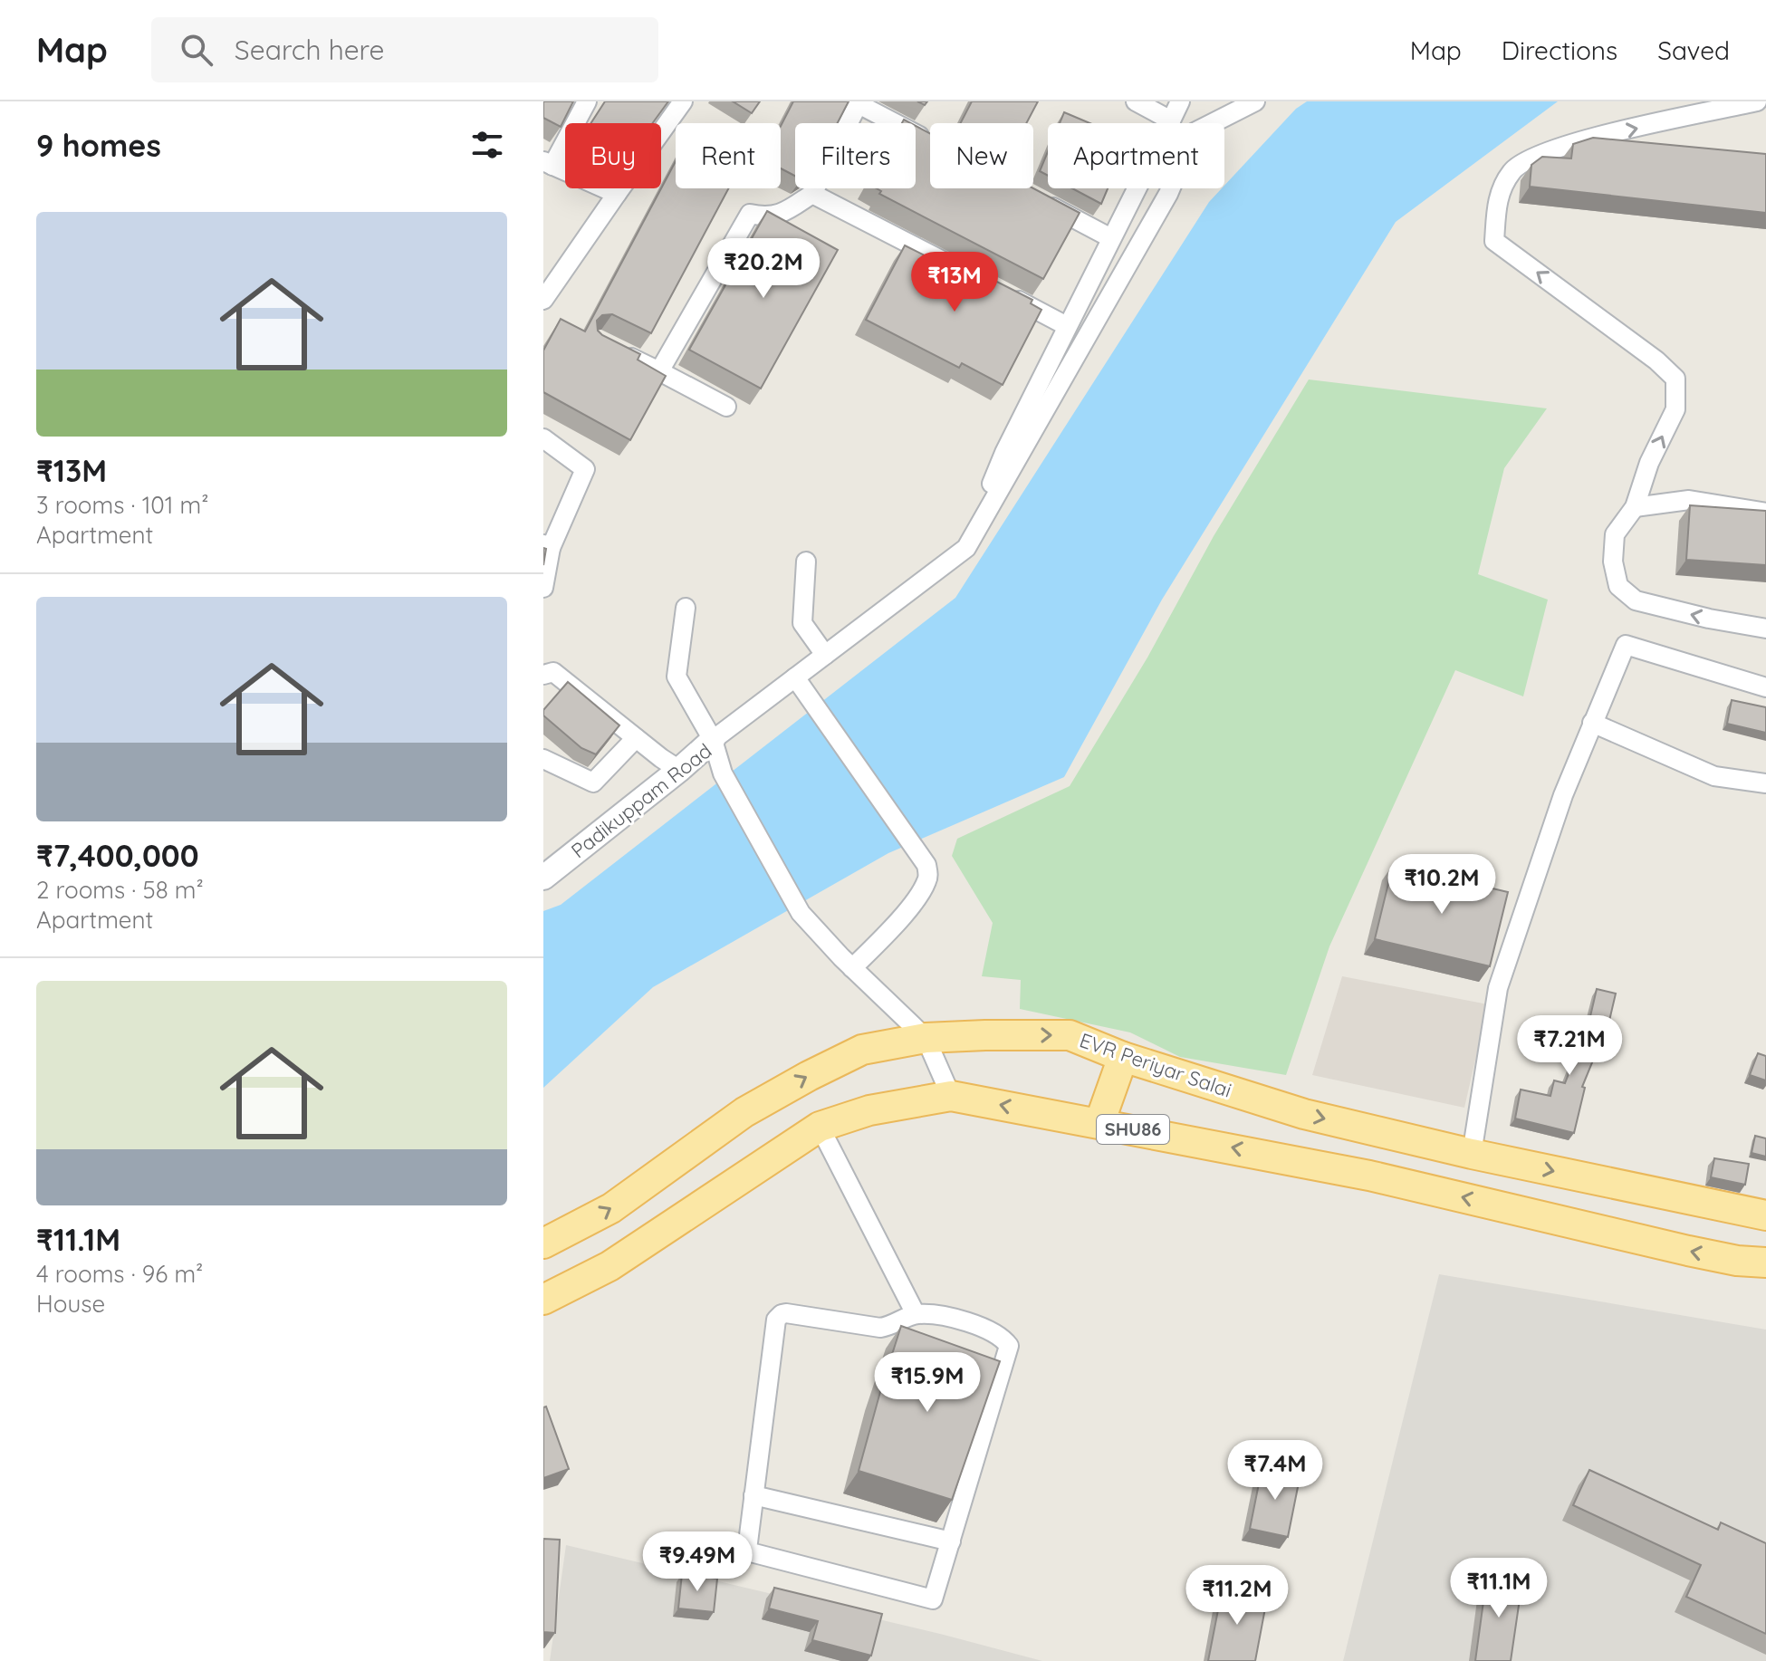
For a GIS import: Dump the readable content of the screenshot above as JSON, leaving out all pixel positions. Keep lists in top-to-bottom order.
{
  "streets": {
    "main road": ["EVR Periyar Salai", "SHU86"],
    "street": ["Padikuppam Road"]
  },
  "crossings": [
    ["Padikuppam Road", "EVR Periyar Salai"]
  ],
  "page": {
    "header": "Map",
    "search": "Search here",
    "nav": ["Map", "Directions", "Saved"],
    "heading": "9 homes",
    "chip": [
      "Buy",
      "Rent",
      "Filters",
      "New",
      "Apartment"
    ],
    "list": [
      {
        "name": "₹13M",
        "note": "3 rooms · 101 m² · Apartment"
      },
      {
        "name": "₹7,400,000",
        "note": "2 rooms · 58 m² · Apartment"
      },
      {
        "name": "₹11.1M",
        "note": "4 rooms · 96 m² · House"
      }
    ],
    "price": [
      "₹20.2M",
      "₹13M",
      "₹10.2M",
      "₹7.21M",
      "₹15.9M",
      "₹7.4M",
      "₹9.49M",
      "₹11.1M",
      "₹11.2M"
    ]
  }
}
